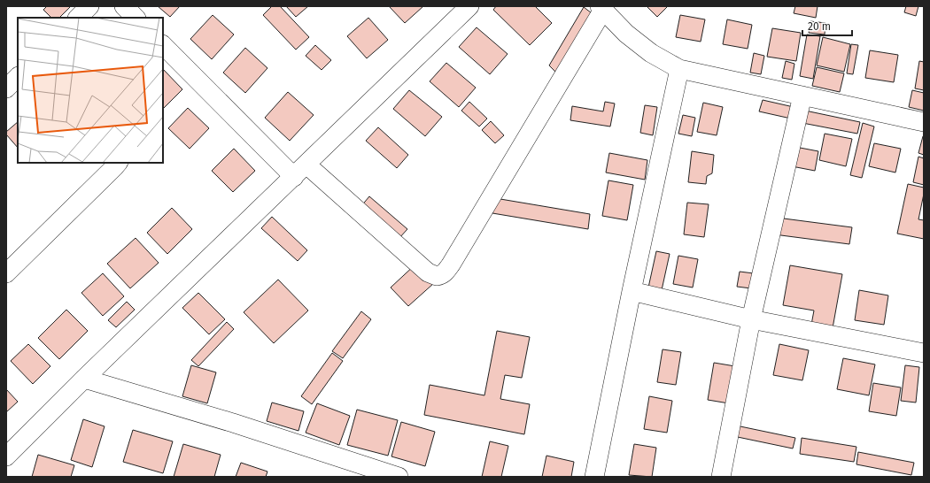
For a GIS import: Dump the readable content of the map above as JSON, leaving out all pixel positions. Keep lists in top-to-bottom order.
{
  "scale_bar": "20 m"
}
